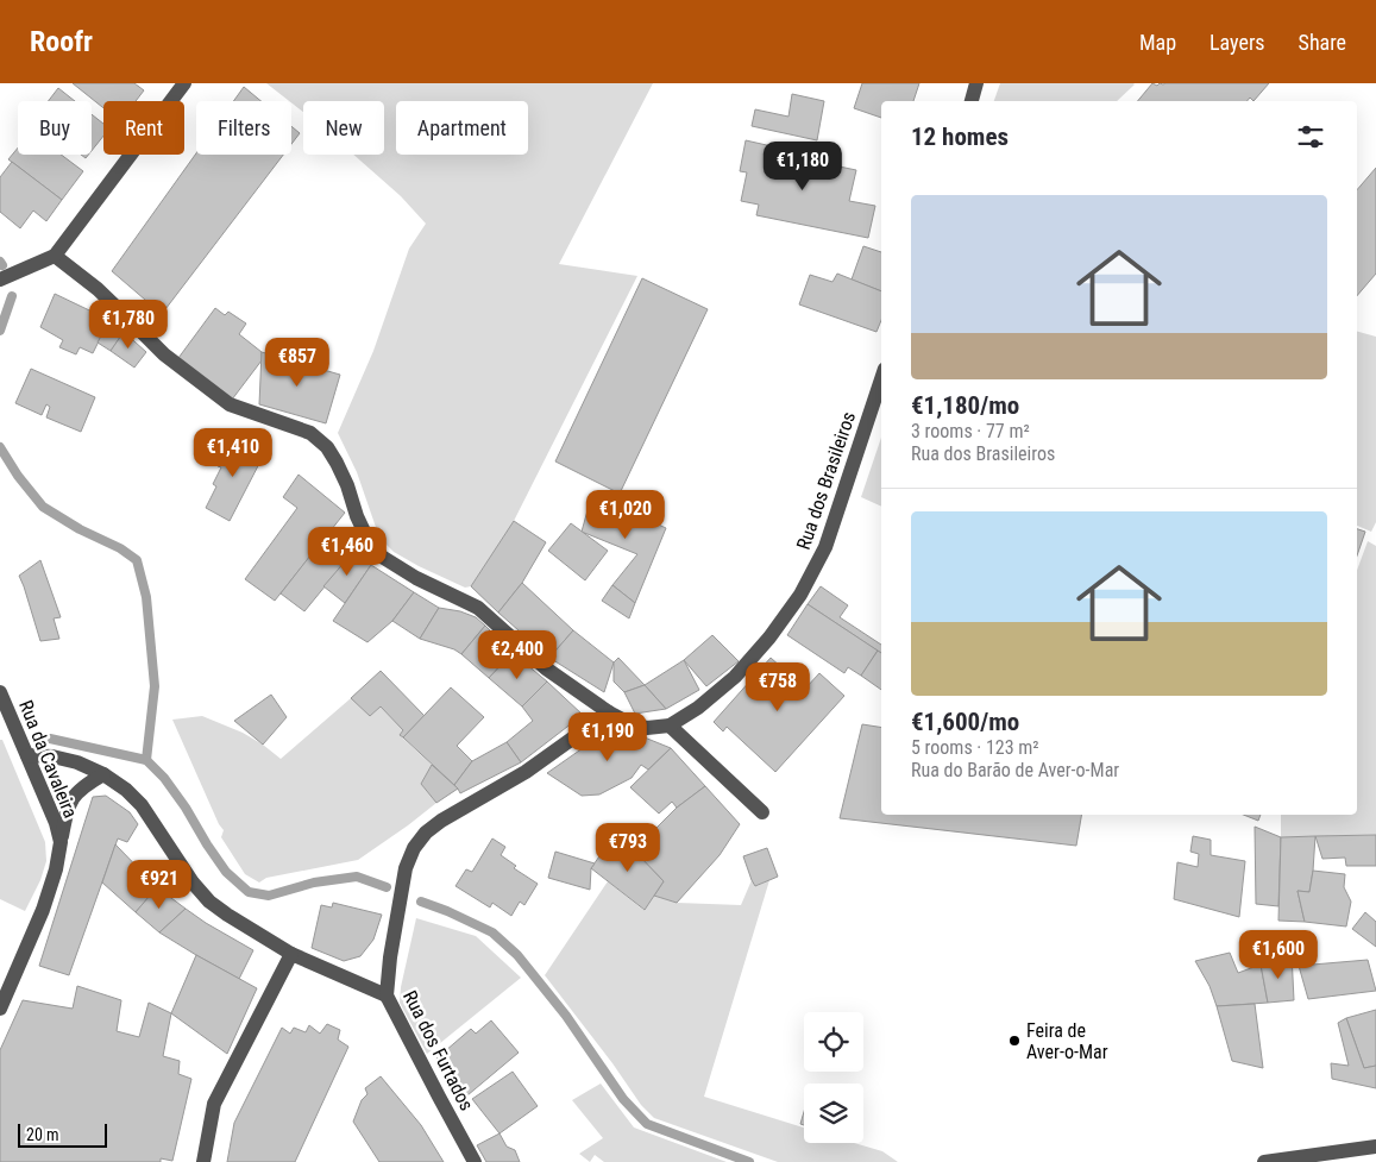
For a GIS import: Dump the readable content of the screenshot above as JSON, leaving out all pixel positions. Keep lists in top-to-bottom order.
{
  "streets": {
    "street": ["Rua dos Brasileiros", "Rua da Cavaleira", "Rua dos Furtados"]
  },
  "places": ["Feira de Aver-o-Mar"],
  "scale_bar": "20 m",
  "page": {
    "header": "Roofr",
    "nav": ["Map", "Layers", "Share"],
    "chip": [
      "Buy",
      "Rent",
      "Filters",
      "New",
      "Apartment"
    ],
    "heading": "12 homes",
    "price": [
      "€1,180",
      "€1,780",
      "€857",
      "€1,410",
      "€1,020",
      "€1,460",
      "€2,400",
      "€758",
      "€1,190",
      "€793",
      "€921",
      "€1,600"
    ],
    "list": [
      {
        "name": "€1,180/mo",
        "note": "3 rooms · 77 m² · Rua dos Brasileiros"
      },
      {
        "name": "€1,600/mo",
        "note": "5 rooms · 123 m² · Rua do Barão de Aver-o-Mar"
      }
    ],
    "scale": "20 m"
  }
}
